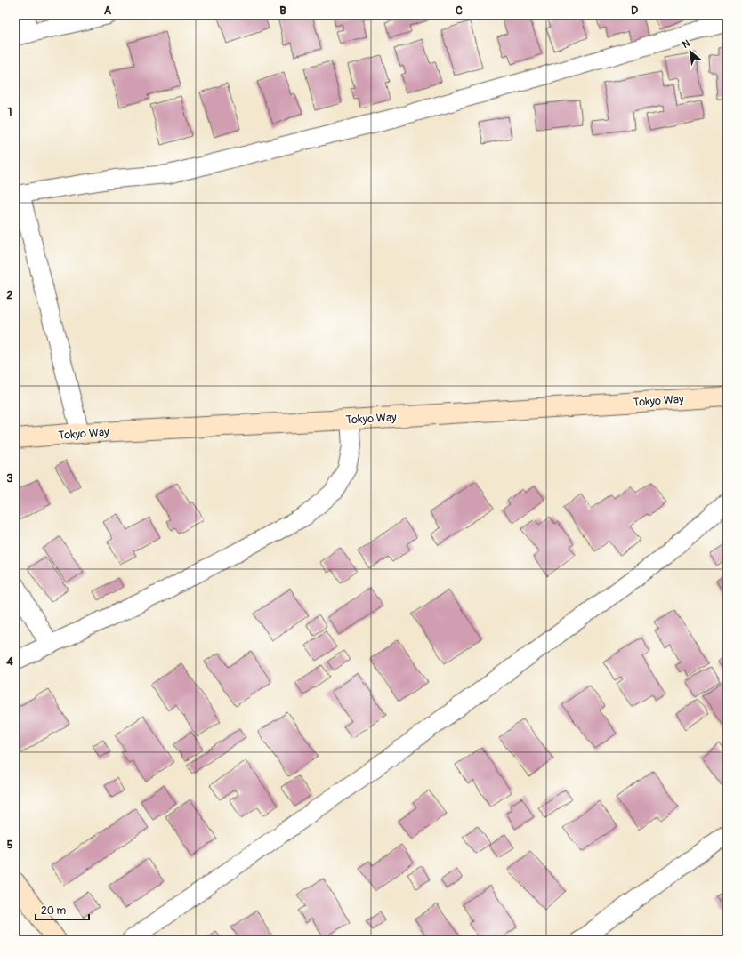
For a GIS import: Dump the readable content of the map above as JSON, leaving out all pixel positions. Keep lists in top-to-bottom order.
{
  "streets": {
    "main road": ["Tokyo Way"]
  },
  "scale_bar": "20 m",
  "north": "top left",
  "grid": {
    "columns": [
      "A",
      "B",
      "C",
      "D"
    ],
    "rows": [
      "1",
      "2",
      "3",
      "4",
      "5"
    ]
  }
}
